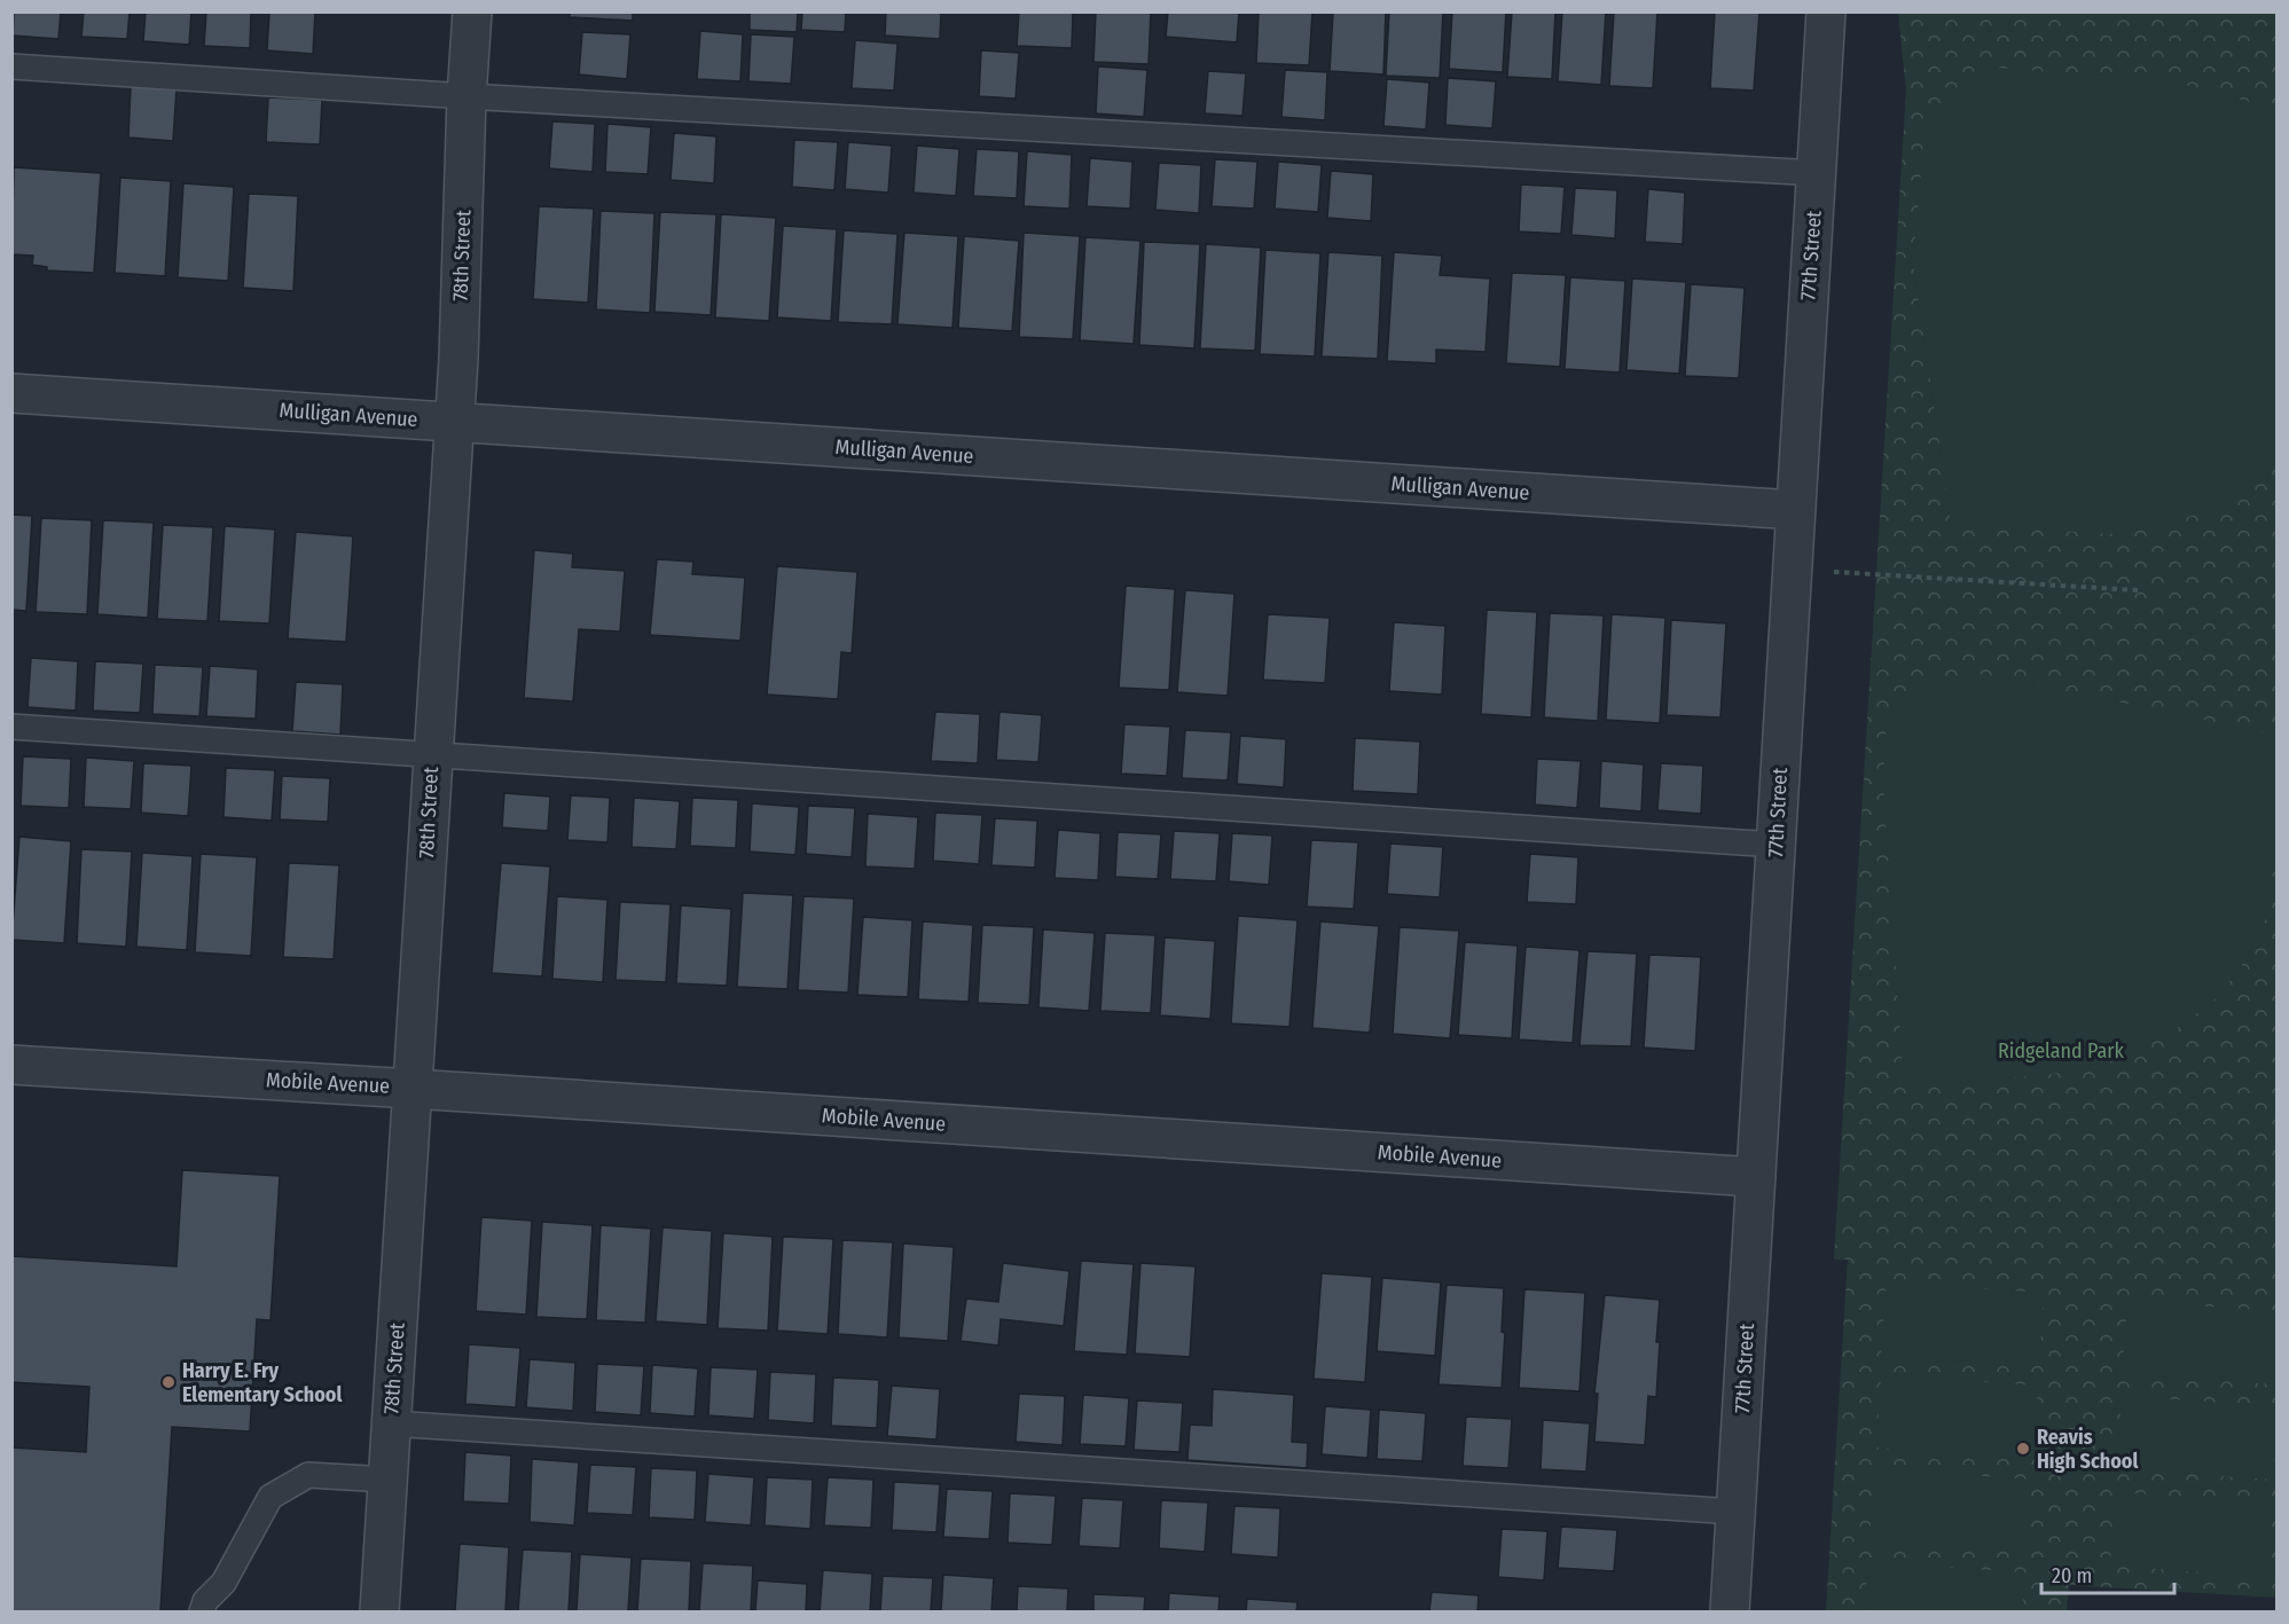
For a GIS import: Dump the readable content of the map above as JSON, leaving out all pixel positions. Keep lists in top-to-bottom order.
{
  "streets": {
    "street": [
      "78th Street",
      "77th Street",
      "Mulligan Avenue",
      "Mobile Avenue"
    ]
  },
  "crossings": [
    ["78th Street", "Mulligan Avenue"],
    ["78th Street", "Mobile Avenue"],
    ["77th Street", "Mulligan Avenue"],
    ["77th Street", "Mobile Avenue"]
  ],
  "parks": ["Ridgeland Park"],
  "places": ["Harry E. Fry Elementary School", "Reavis High School"],
  "scale_bar": "20 m"
}
